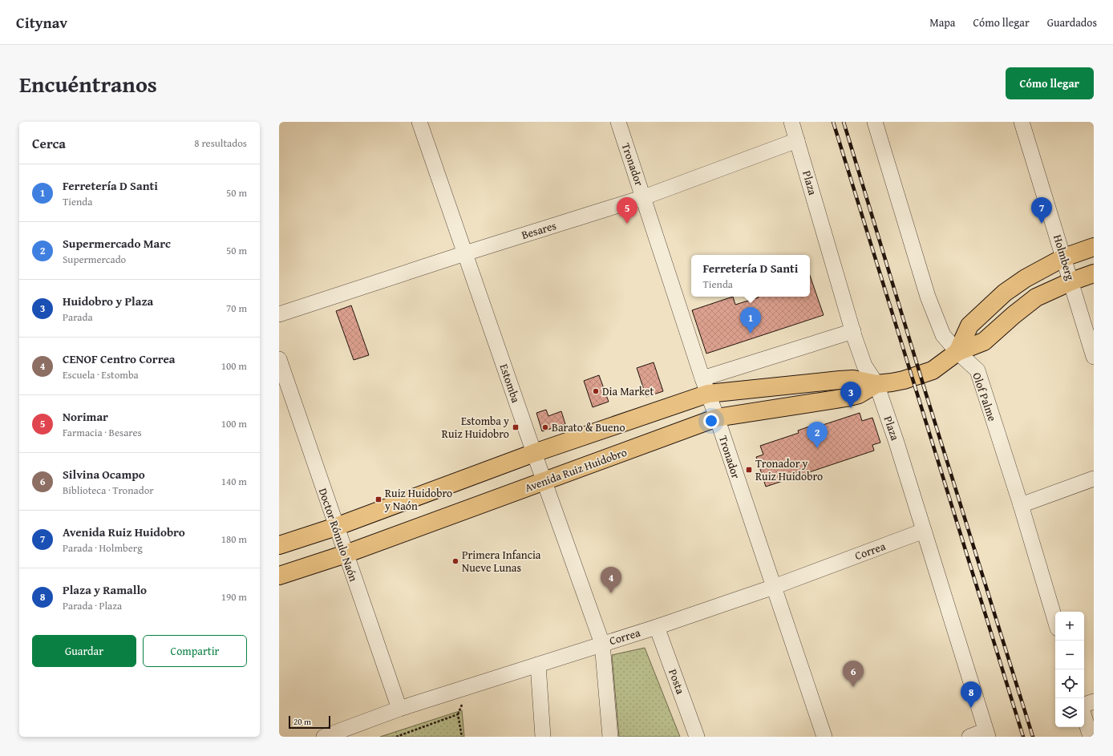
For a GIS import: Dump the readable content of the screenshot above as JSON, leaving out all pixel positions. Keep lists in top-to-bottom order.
{
  "streets": {
    "main road": ["Avenida Ruiz Huidobro"],
    "street": [
      "Tronador",
      "Plaza",
      "Besares",
      "Holmberg",
      "Estomba",
      "Olof Palme",
      "Doctor Rómulo Naón",
      "Correa",
      "Posta"
    ]
  },
  "crossings": [
    ["Tronador", "Besares"],
    ["Tronador", "Avenida Ruiz Huidobro"],
    ["Tronador", "Correa"],
    ["Plaza", "Besares"],
    ["Plaza", "Avenida Ruiz Huidobro"],
    ["Plaza", "Correa"],
    ["Besares", "Estomba"],
    ["Holmberg", "Avenida Ruiz Huidobro"],
    ["Estomba", "Avenida Ruiz Huidobro"],
    ["Estomba", "Correa"],
    ["Olof Palme", "Avenida Ruiz Huidobro"],
    ["Avenida Ruiz Huidobro", "Doctor Rómulo Naón"],
    ["Doctor Rómulo Naón", "Correa"],
    ["Correa", "Posta"]
  ],
  "places": {
    "other": ["Dia Market", "Barato & Bueno", "Primera Infancia Nueve Lunas"],
    "transit": ["Estomba y Ruiz Huidobro", "Tronador y Ruiz Huidobro", "Ruiz Huidobro y Naón"]
  },
  "scale_bar": "20 m",
  "page": {
    "header": "Citynav",
    "nav": ["Mapa", "Cómo llegar", "Guardados"],
    "title": "Encuéntranos",
    "buttons": [
      "Cómo llegar",
      ["Guardar", "Compartir"]
    ],
    "heading": ["Cerca", "8 resultados"],
    "list": [
      {
        "mark": "1",
        "name": "Ferretería D Santi",
        "note": "Tienda",
        "value": "50 m"
      },
      {
        "mark": "2",
        "name": "Supermercado Marc",
        "note": "Supermercado",
        "value": "50 m"
      },
      {
        "mark": "3",
        "name": "Huidobro y Plaza",
        "note": "Parada",
        "value": "70 m"
      },
      {
        "mark": "4",
        "name": "CENOF Centro Correa",
        "note": "Escuela · Estomba",
        "value": "100 m"
      },
      {
        "mark": "5",
        "name": "Norimar",
        "note": "Farmacia · Besares",
        "value": "100 m"
      },
      {
        "mark": "6",
        "name": "Silvina Ocampo",
        "note": "Biblioteca · Tronador",
        "value": "140 m"
      },
      {
        "mark": "7",
        "name": "Avenida Ruiz Huidobro",
        "note": "Parada · Holmberg",
        "value": "180 m"
      },
      {
        "mark": "8",
        "name": "Plaza y Ramallo",
        "note": "Parada · Plaza",
        "value": "190 m"
      }
    ],
    "pins": [
      "5",
      "7",
      "1",
      "3",
      "2",
      "4",
      "6",
      "8"
    ],
    "popup": ["Ferretería D Santi", "Tienda"],
    "map_buttons": ["+", "−"],
    "scale": "20 m"
  }
}
